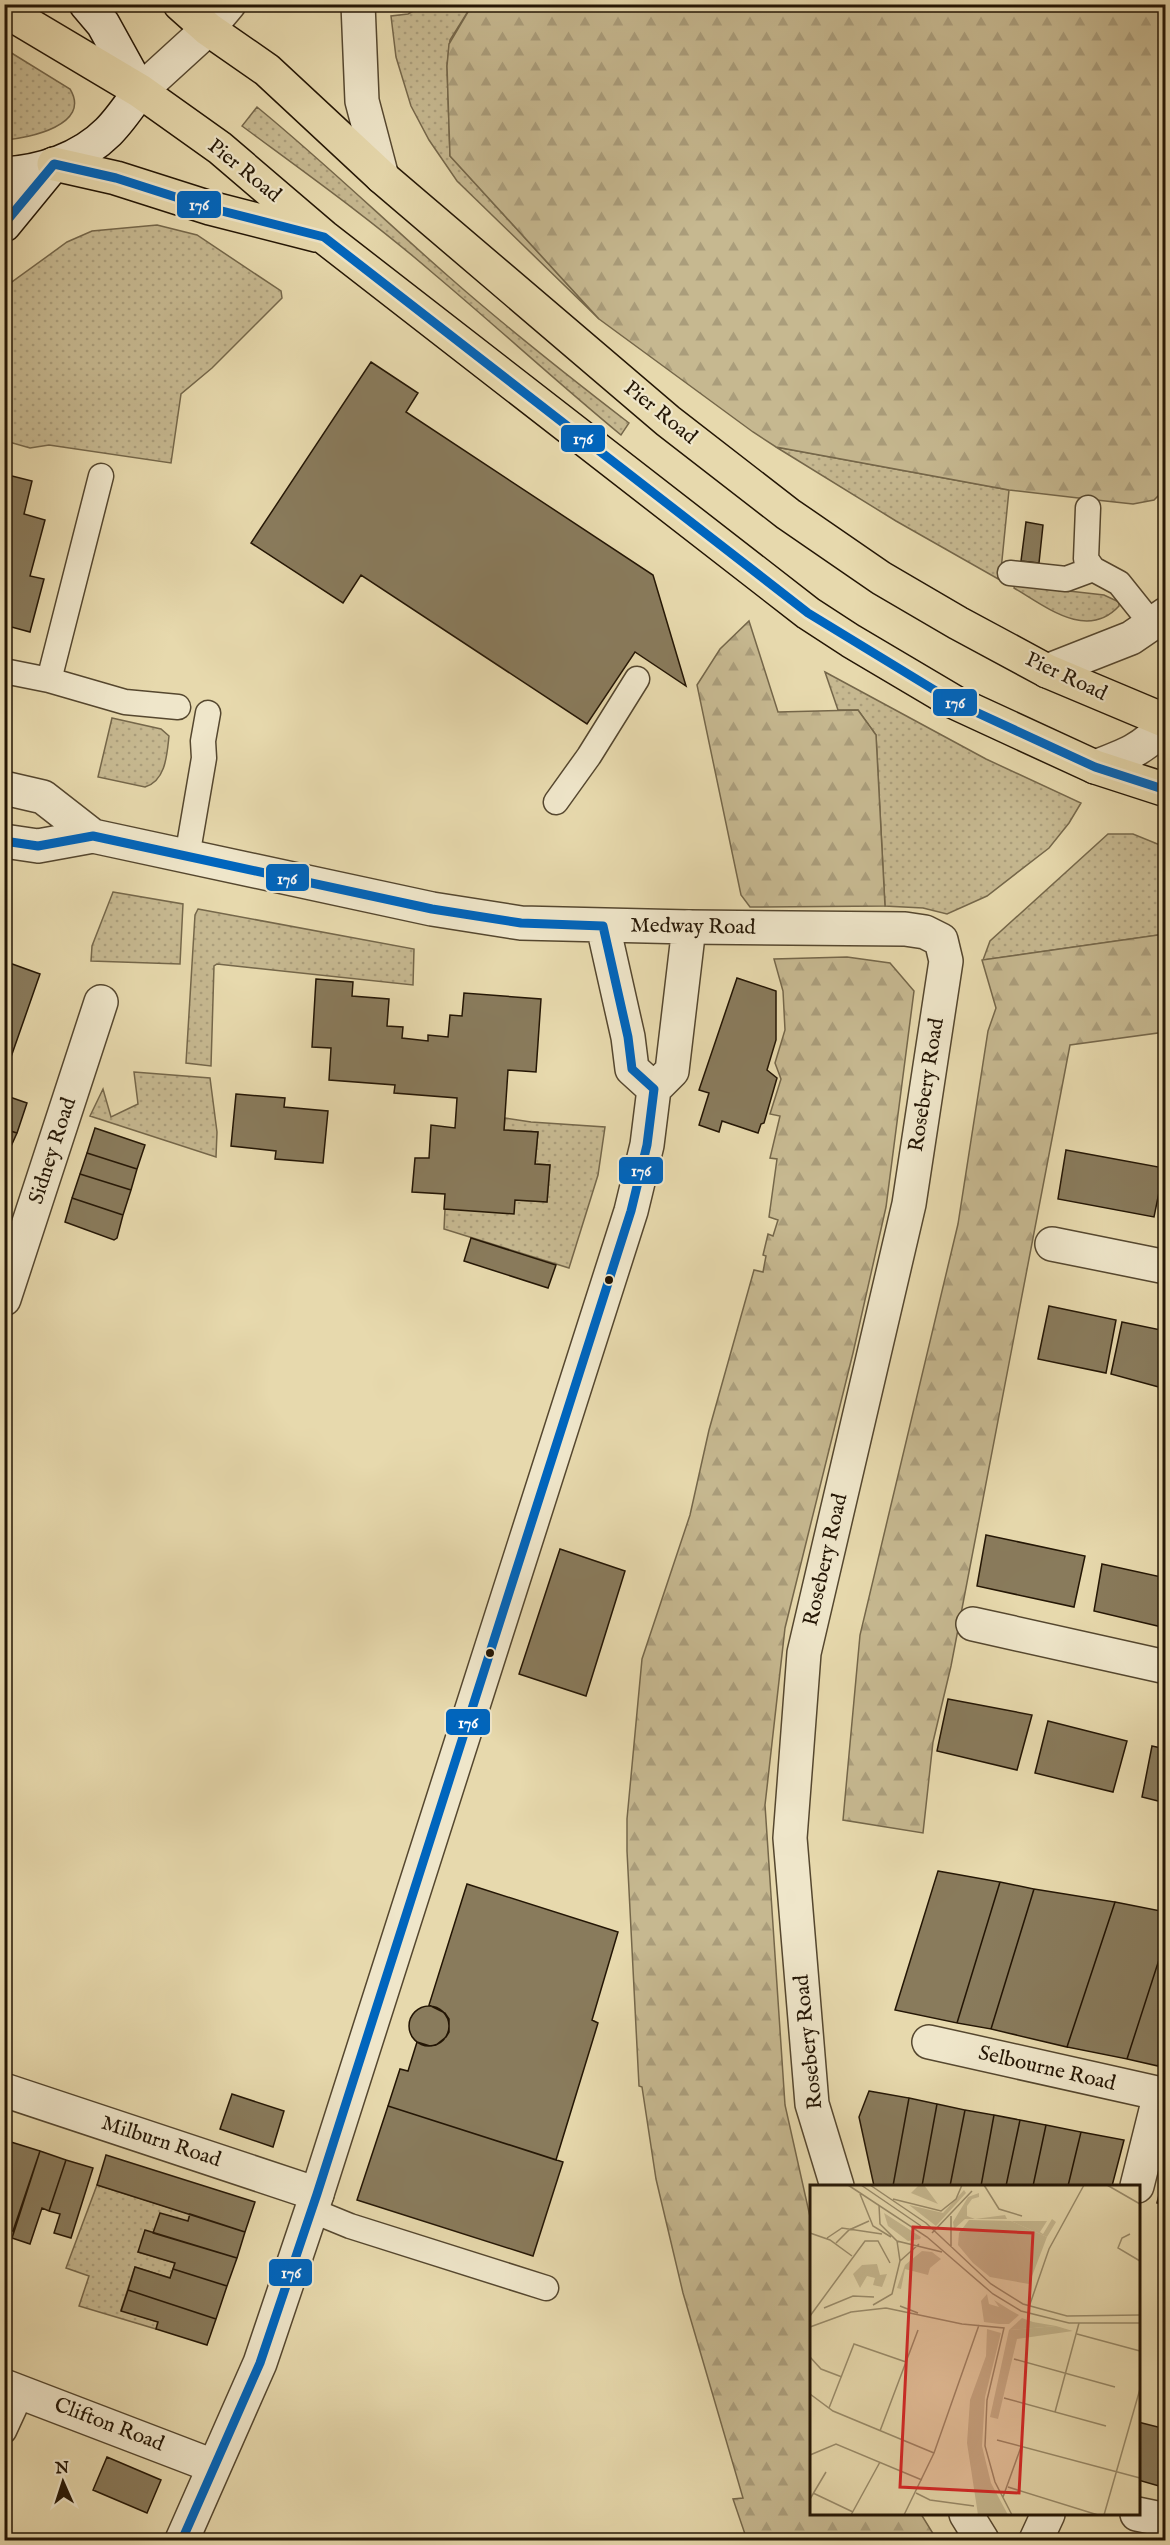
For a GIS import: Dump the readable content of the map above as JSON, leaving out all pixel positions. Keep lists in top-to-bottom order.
{
  "streets": {
    "main road": ["Pier Road"],
    "street": [
      "Medway Road",
      "Rosebery Road",
      "Sidney Road",
      "Selbourne Road",
      "Milburn Road",
      "Clifton Road"
    ]
  },
  "crossings": [
    ["Medway Road", "Rosebery Road"]
  ],
  "lines": ["transit line 176"],
  "north": "top"
}
